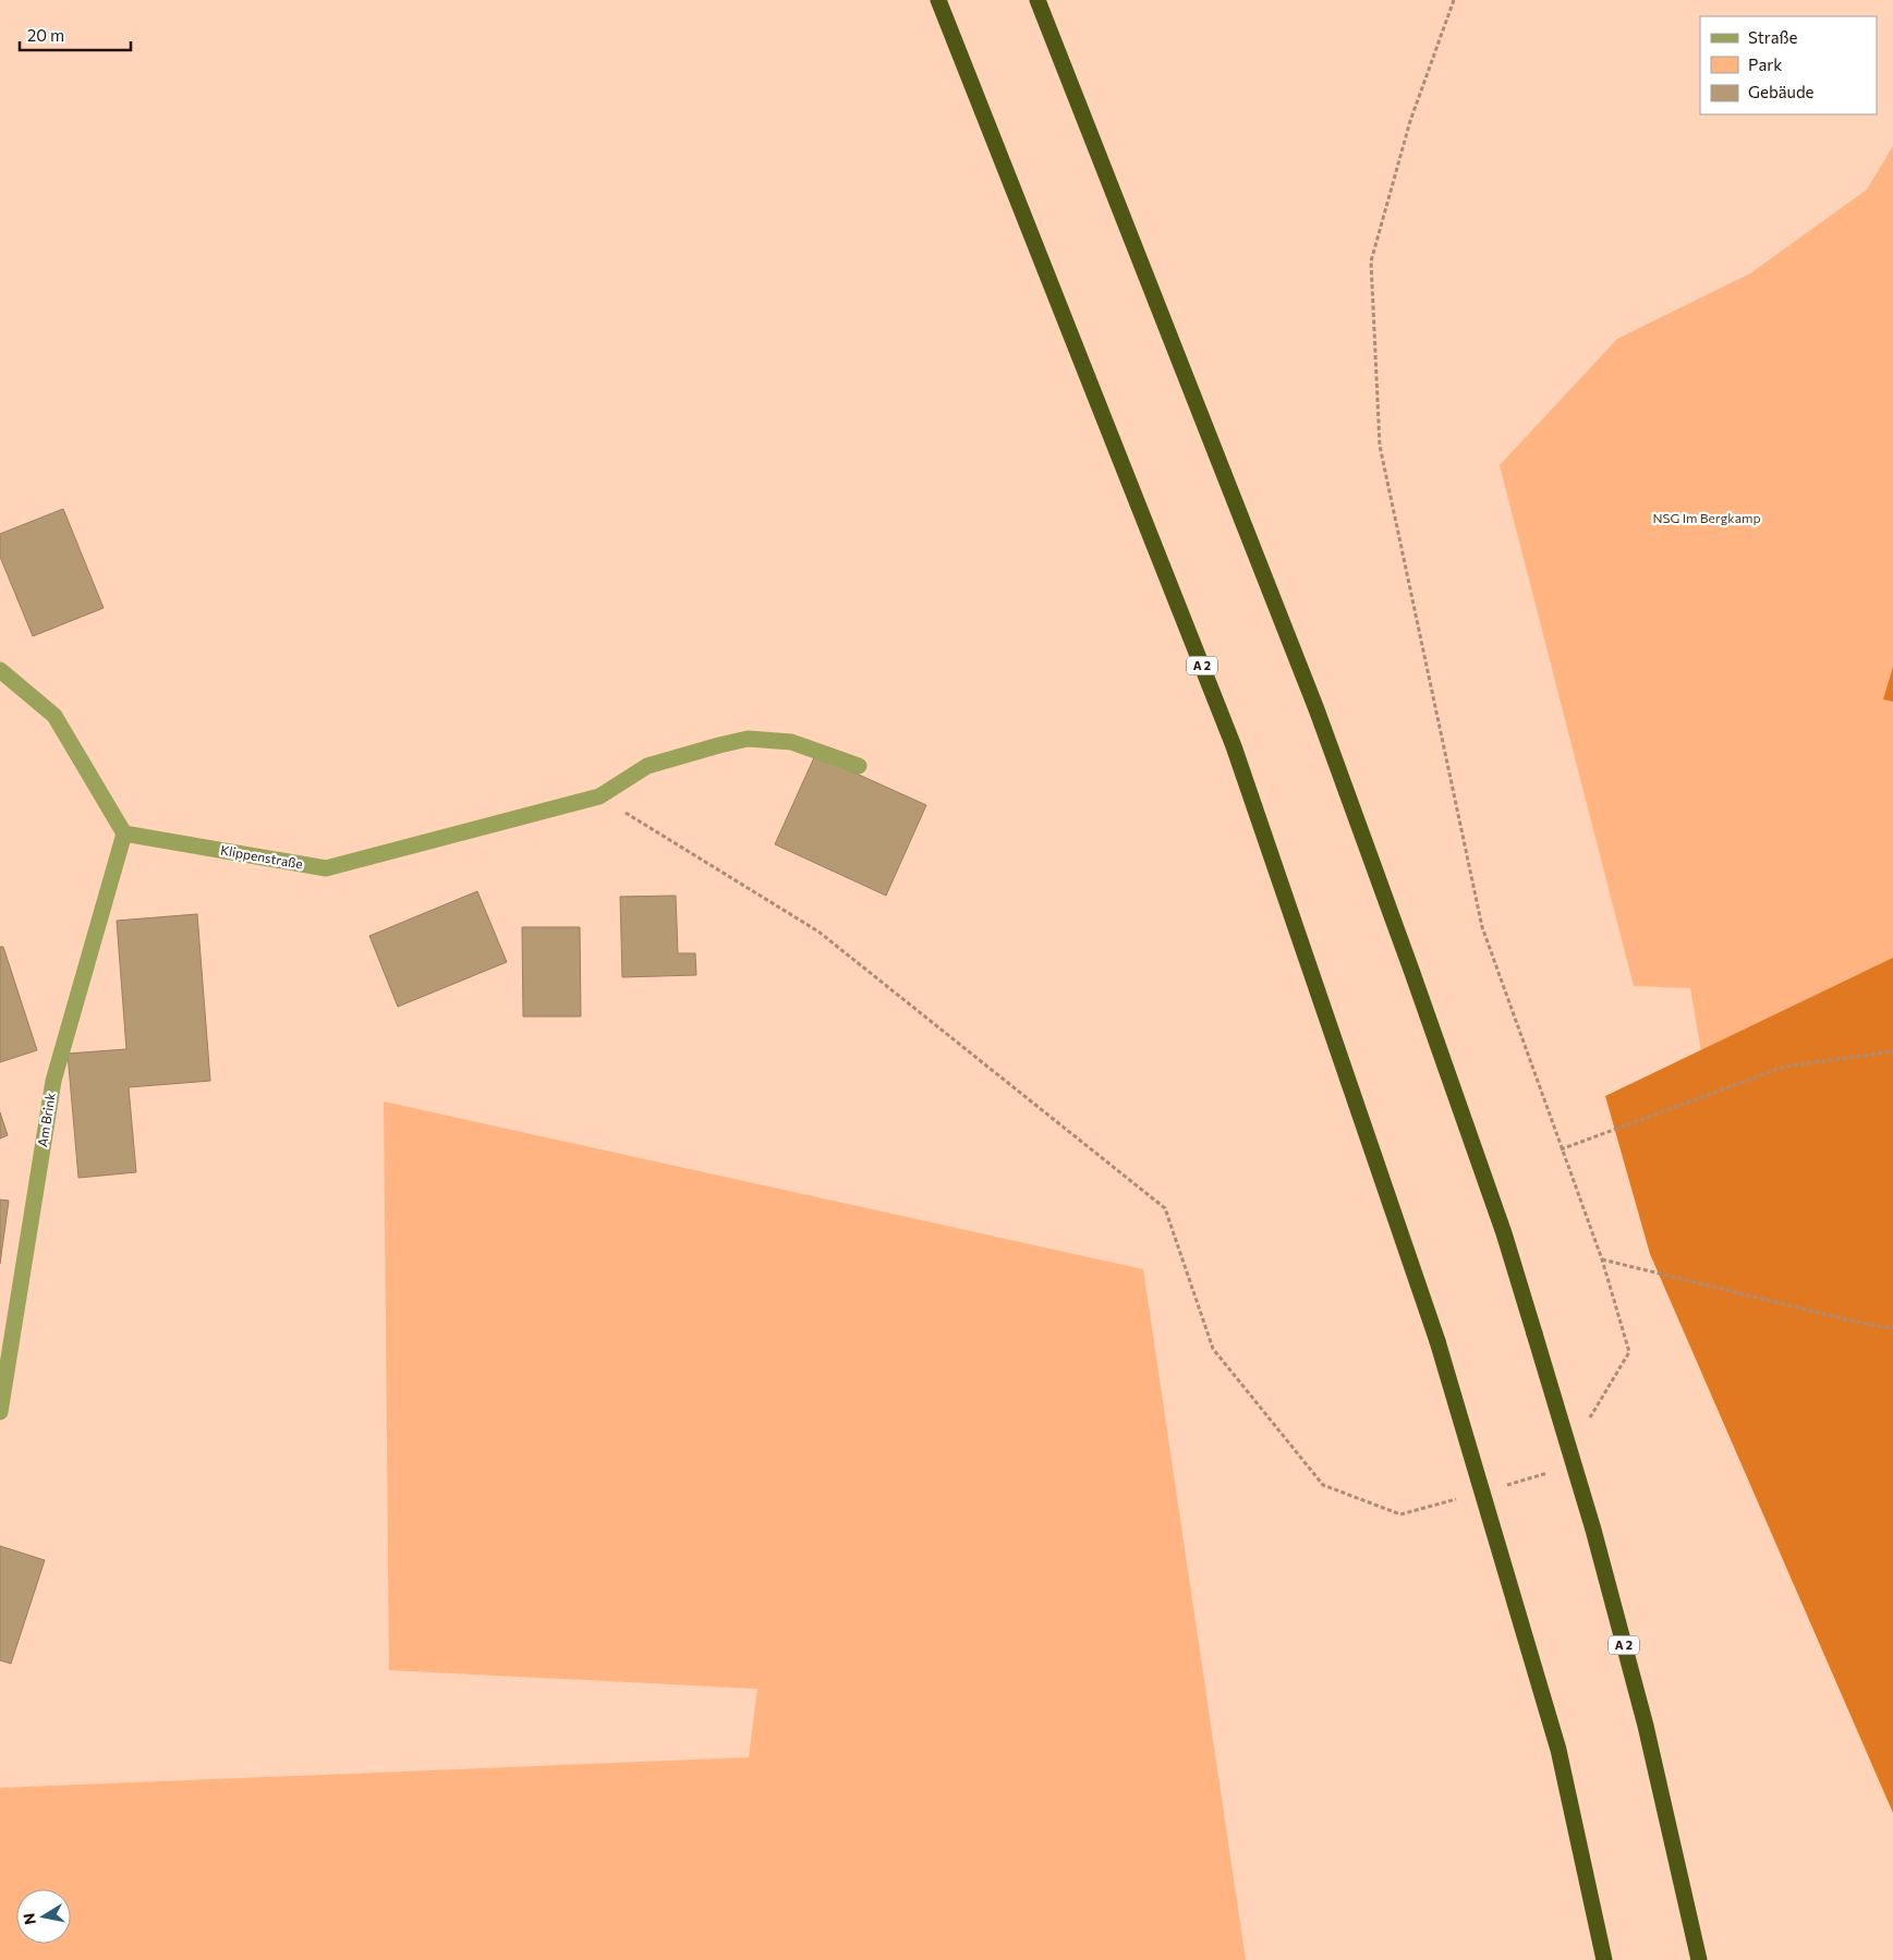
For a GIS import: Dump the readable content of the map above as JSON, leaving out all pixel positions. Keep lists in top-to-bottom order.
{
  "streets": {
    "highway": ["A 2"],
    "street": ["Klippenstraße", "Am Brink"]
  },
  "crossings": [
    ["Klippenstraße", "Am Brink"]
  ],
  "parks": ["NSG Im Bergkamp"],
  "legend": ["Straße", "Park", "Gebäude"],
  "scale_bar": "20 m",
  "north": "left"
}
